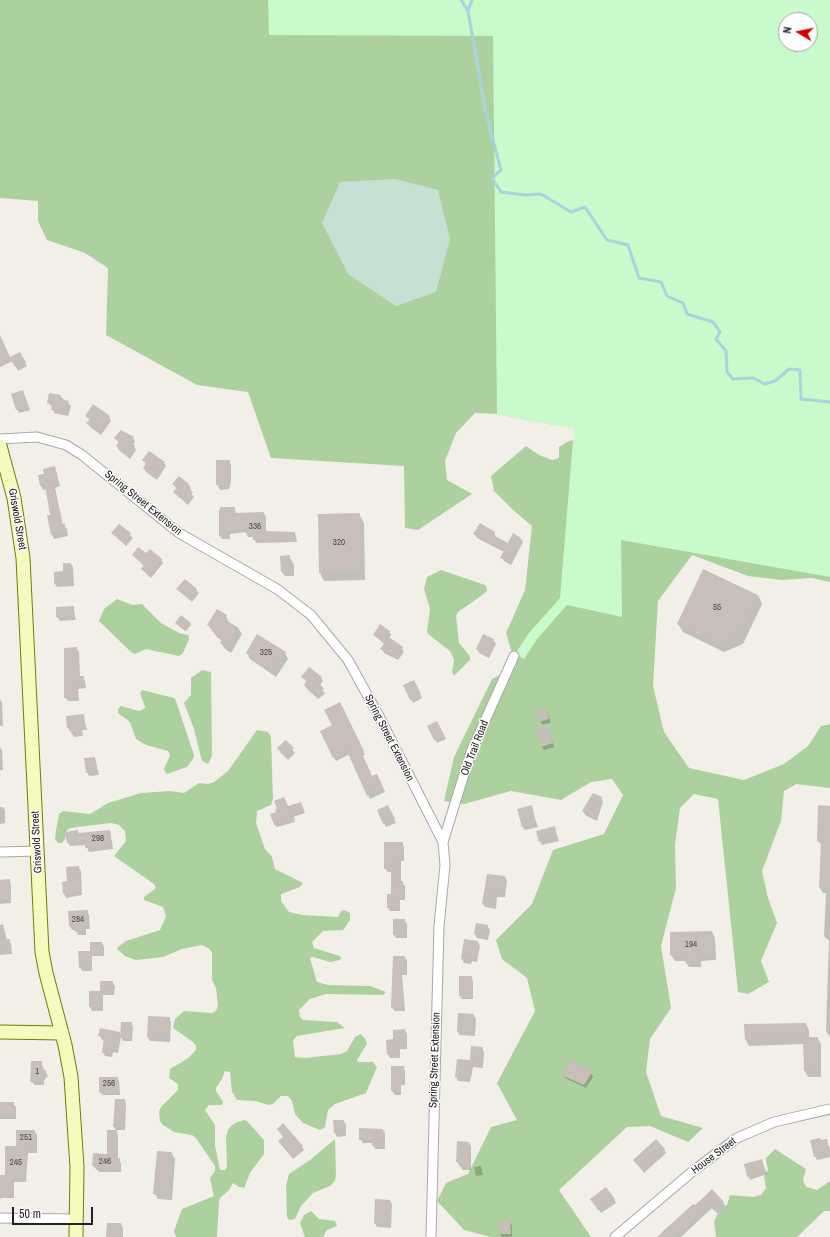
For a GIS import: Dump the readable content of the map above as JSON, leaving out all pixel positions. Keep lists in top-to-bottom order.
{
  "streets": {
    "main road": ["Griswold Street"],
    "street": ["Spring Street Extension", "Old Trail Road", "House Street"]
  },
  "crossings": [
    ["Spring Street Extension", "Old Trail Road"]
  ],
  "house_numbers": [
    "336",
    "320",
    "55",
    "325",
    "298",
    "284",
    "194",
    "1",
    "256",
    "251",
    "246",
    "245"
  ],
  "scale_bar": "50 m",
  "north": "left"
}
